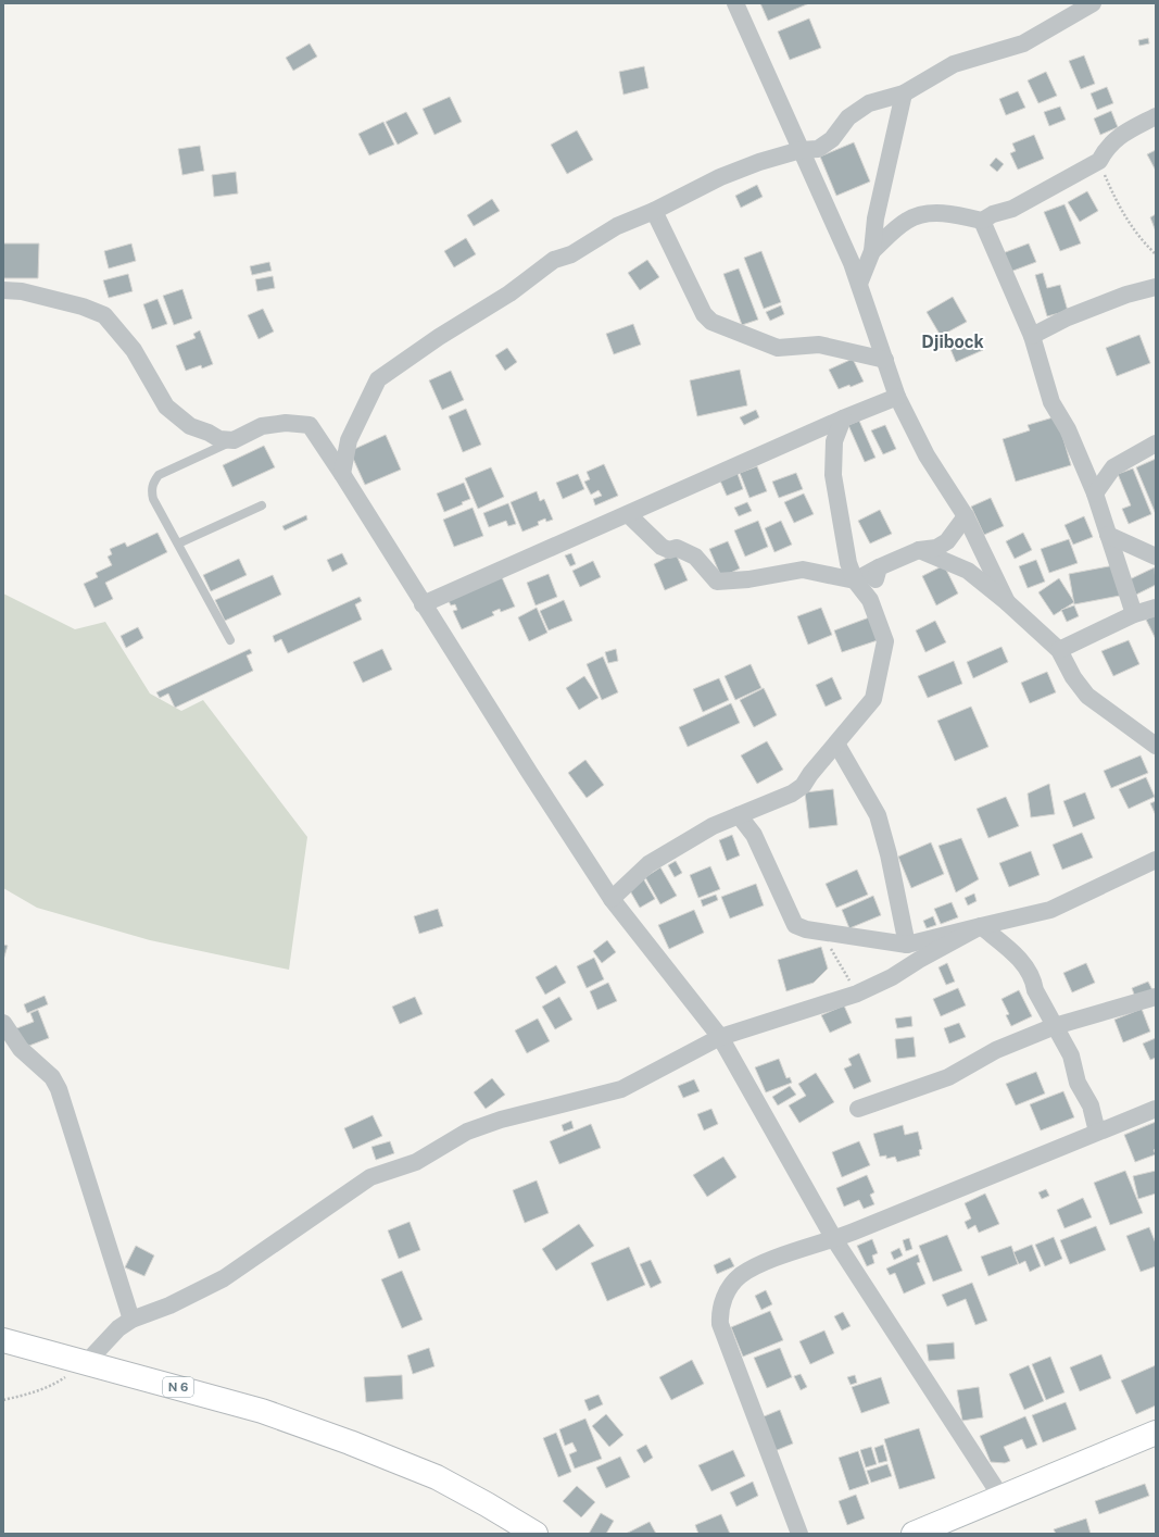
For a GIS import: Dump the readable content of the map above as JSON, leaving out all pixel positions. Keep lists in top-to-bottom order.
{
  "streets": {
    "main road": ["N 6"]
  },
  "districts": ["Djibock"]
}
